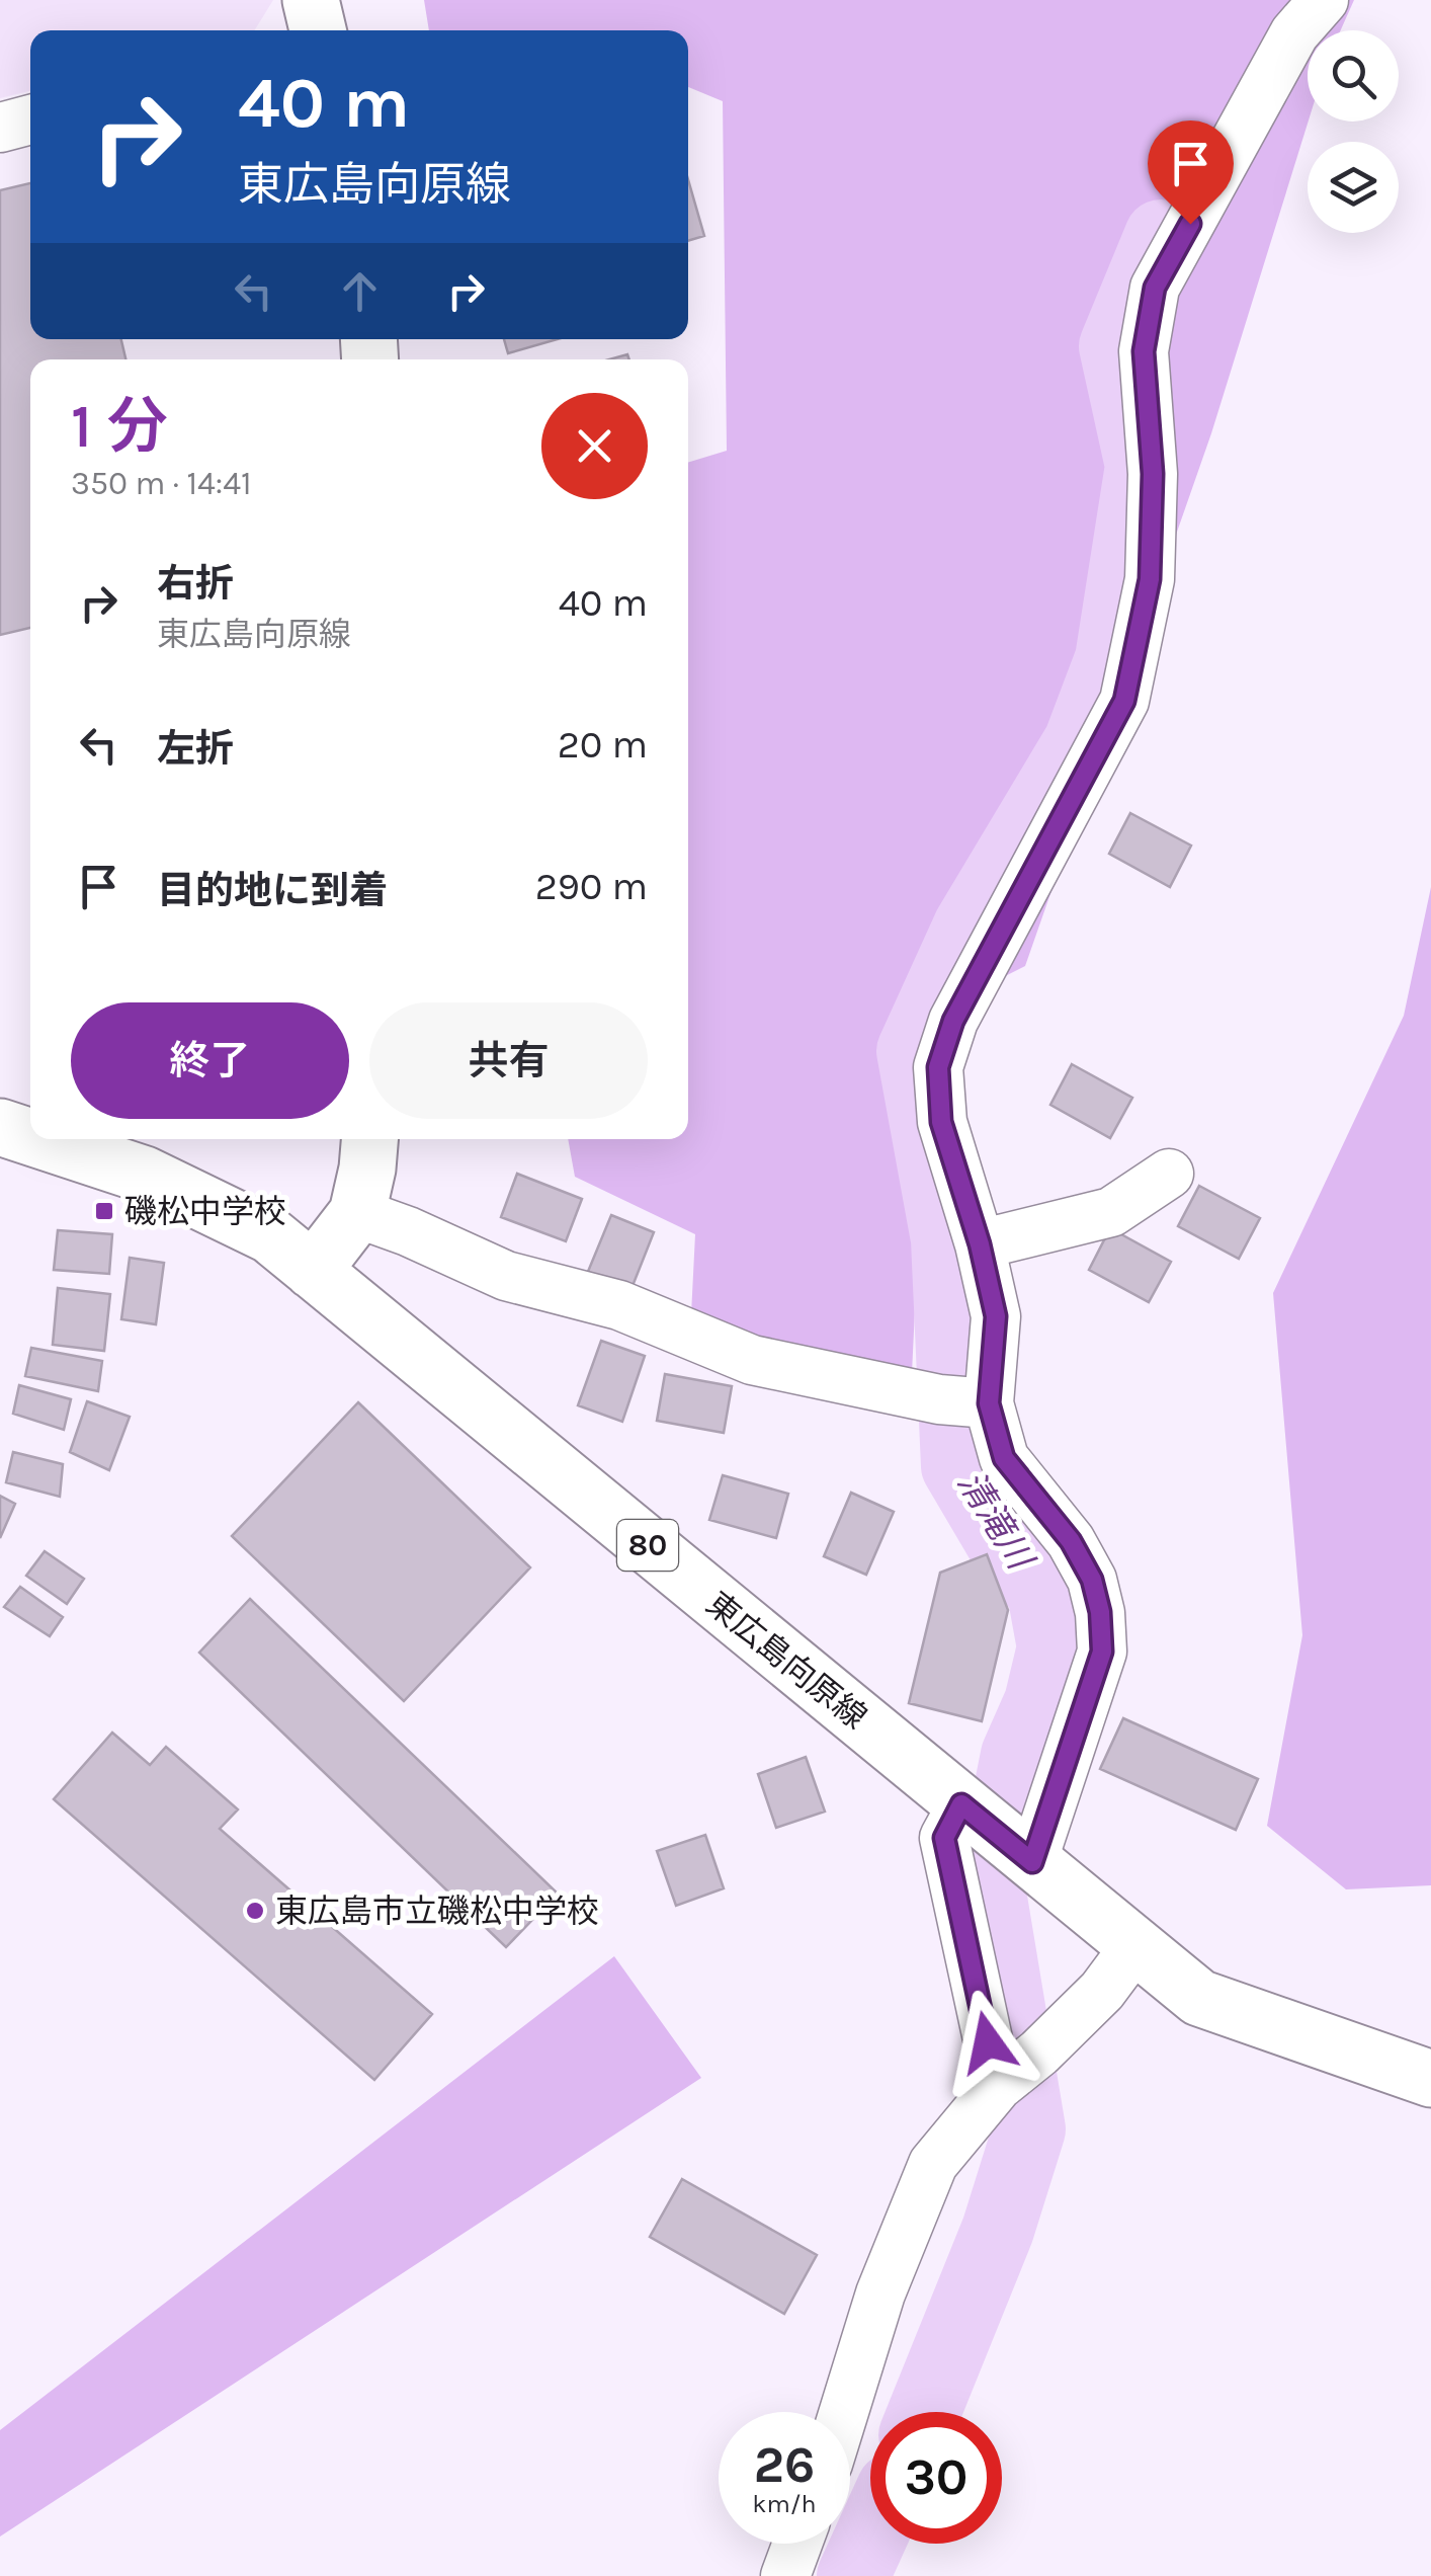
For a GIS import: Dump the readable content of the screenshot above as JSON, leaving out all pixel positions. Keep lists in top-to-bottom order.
{
  "streets": {
    "main road": ["80", "東広島向原線"]
  },
  "water": ["清滝川"],
  "places": {
    "transit": ["磯松中学校"],
    "other": ["東広島市立磯松中学校"]
  },
  "page": {
    "turn": ["40 m", "東広島向原線"],
    "heading": ["1 分", "350 m · 14:41"],
    "list": [
      {
        "name": "右折",
        "note": "東広島向原線",
        "value": "40 m"
      },
      {
        "name": "左折",
        "value": "20 m"
      },
      {
        "name": "目的地に到着",
        "value": "290 m"
      }
    ],
    "buttons": ["終了", "共有"],
    "speed": "26 km/h",
    "limit": "30"
  }
}
